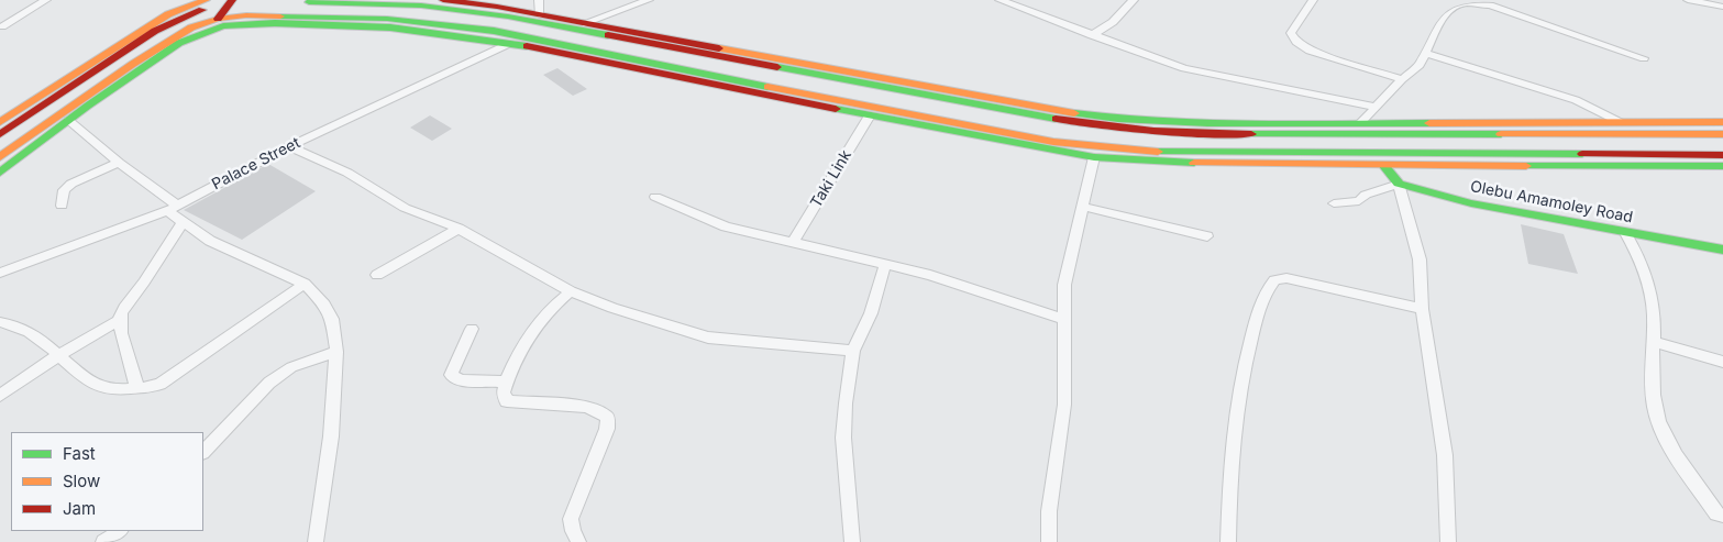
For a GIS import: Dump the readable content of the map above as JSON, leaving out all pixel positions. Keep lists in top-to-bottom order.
{
  "streets": {
    "main road": ["Olebu Amamoley Road"],
    "street": ["Palace Street", "Taki Link"]
  },
  "legend": ["Fast", "Slow", "Jam"]
}
